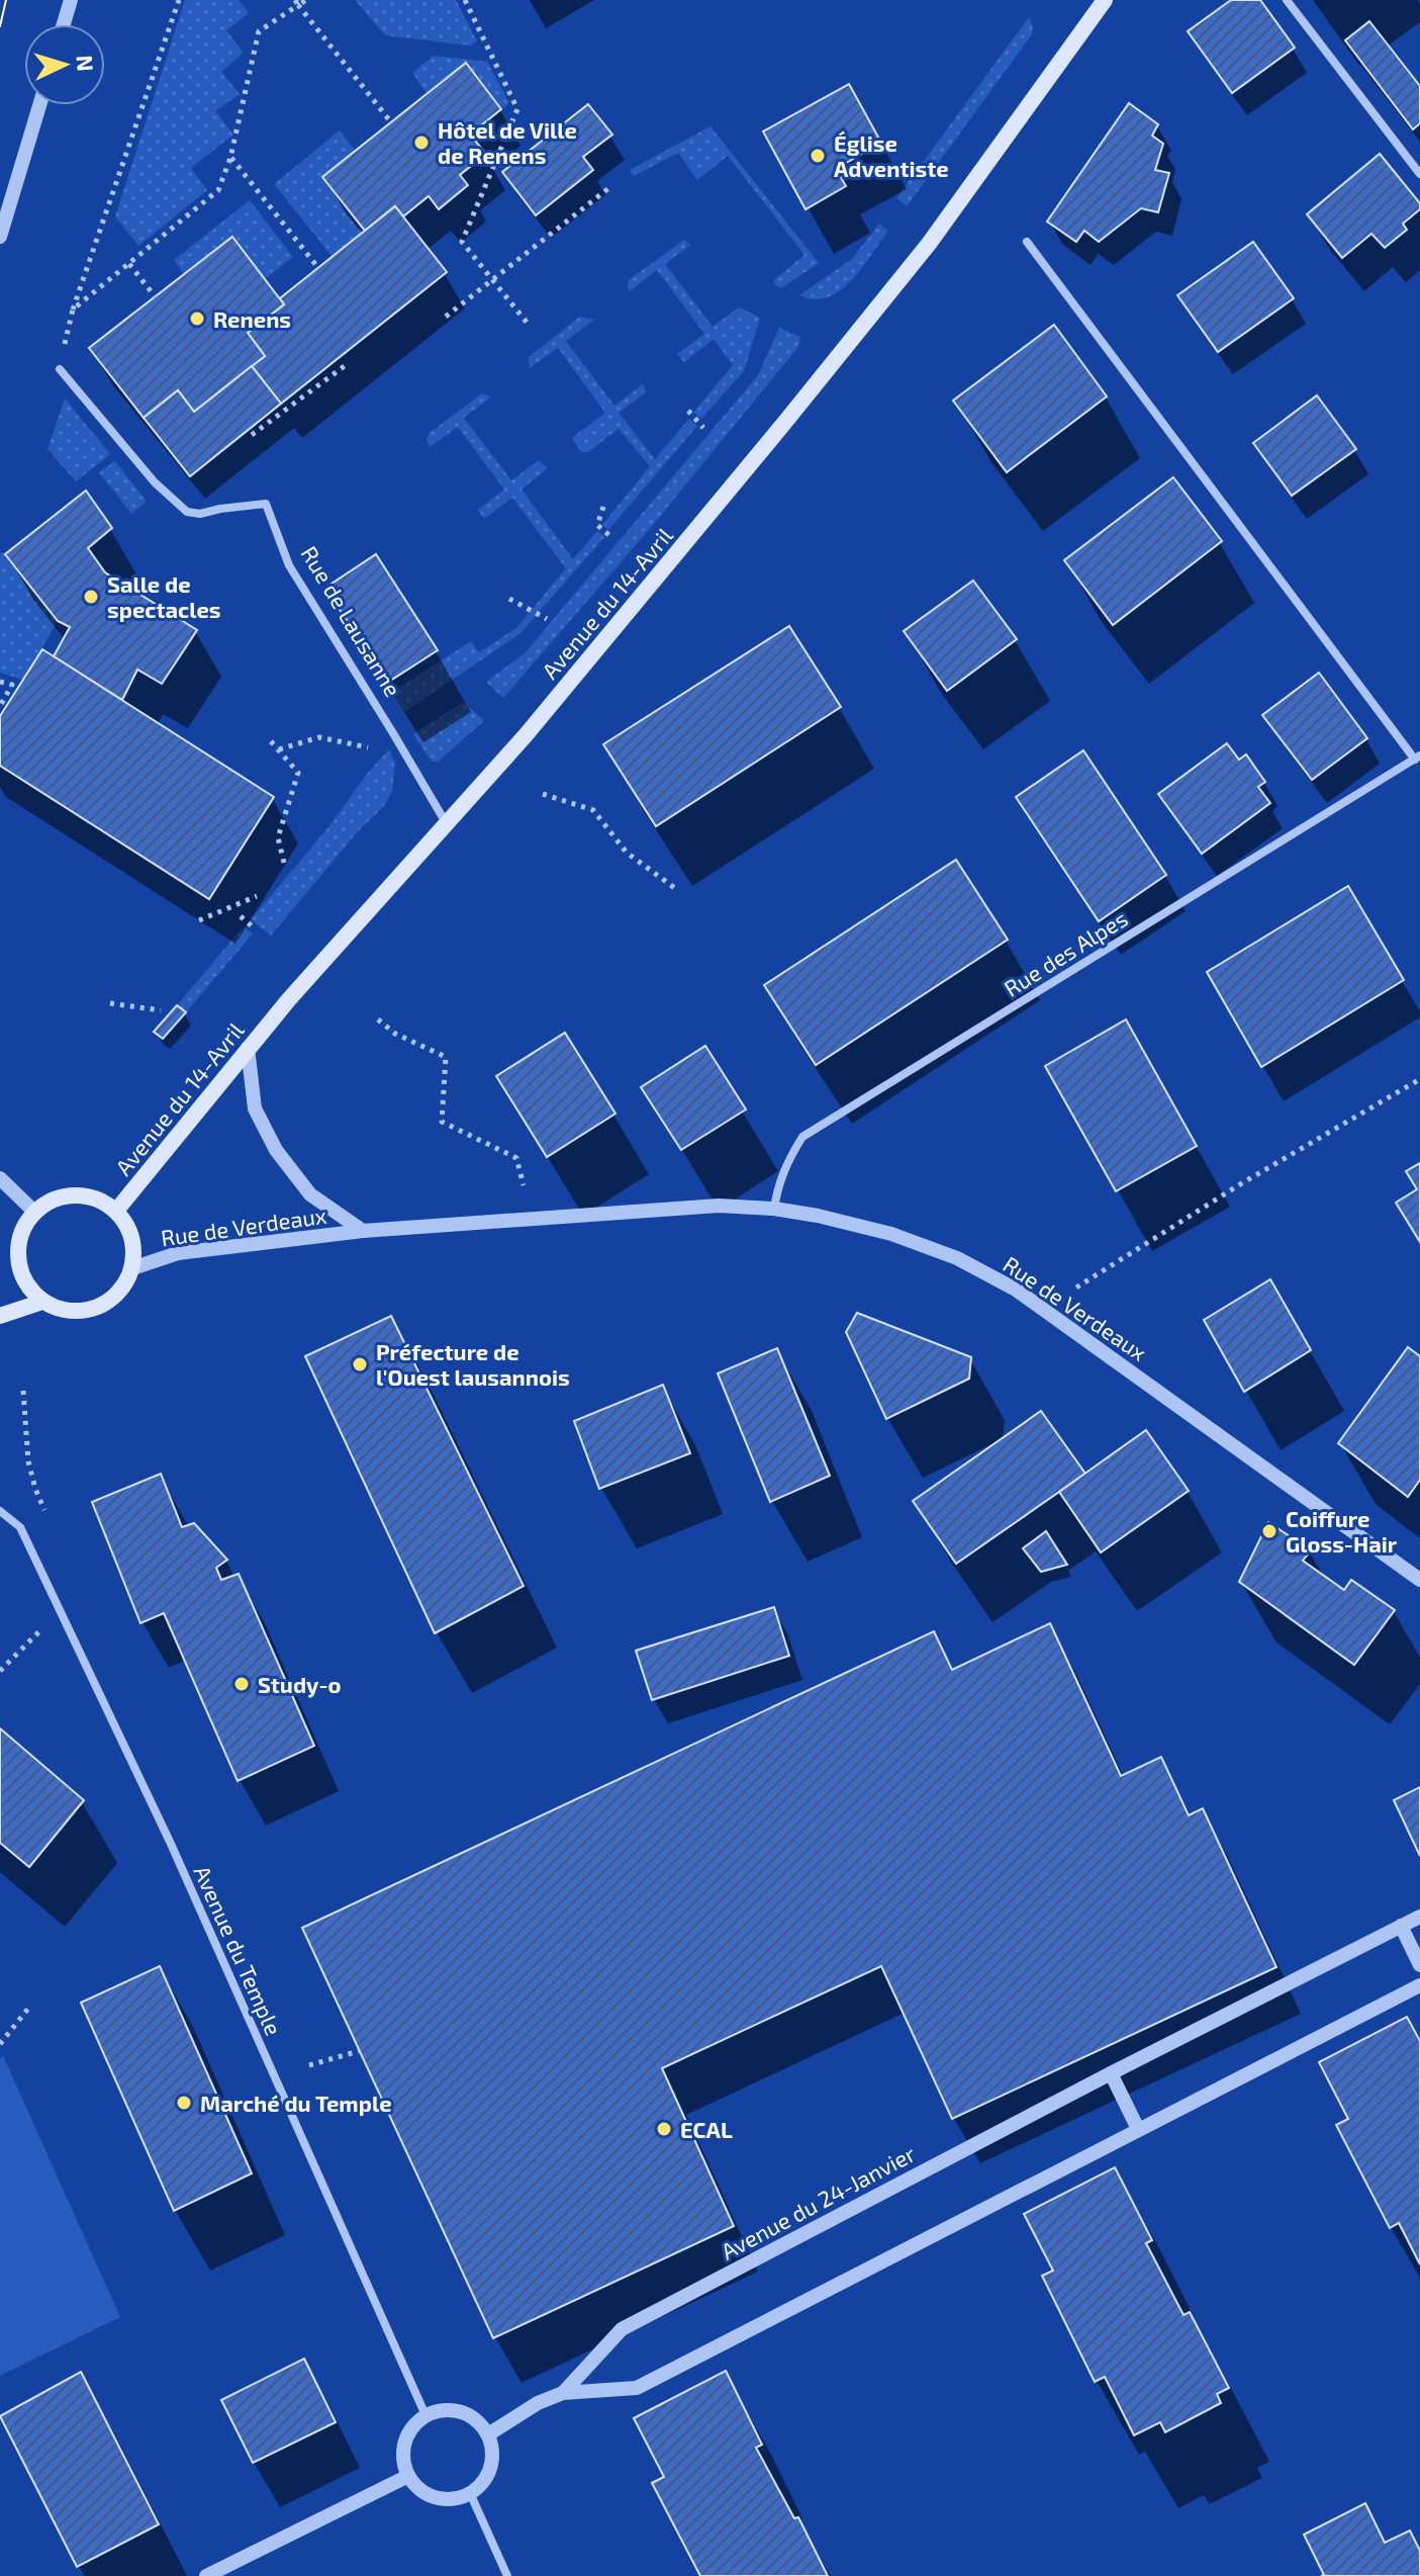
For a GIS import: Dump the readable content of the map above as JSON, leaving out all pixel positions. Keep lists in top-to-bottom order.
{
  "streets": {
    "main road": ["Avenue du 14-Avril"],
    "street": [
      "Rue de Lausanne",
      "Rue des Alpes",
      "Rue de Verdeaux",
      "Avenue du Temple",
      "Avenue du 24-Janvier"
    ]
  },
  "crossings": [
    ["Avenue du 14-Avril", "Rue de Lausanne"],
    ["Avenue du 14-Avril", "Rue de Verdeaux"],
    ["Rue des Alpes", "Rue de Verdeaux"],
    ["Avenue du Temple", "Avenue du 24-Janvier"]
  ],
  "places": [
    "Hôtel de Ville de Renens",
    "Église Adventiste",
    "Renens",
    "Salle de spectacles",
    "Préfecture de l'Ouest lausannois",
    "Coiffure Gloss-Hair",
    "Study-o",
    "Marché du Temple",
    "ECAL"
  ],
  "north": "right"
}
